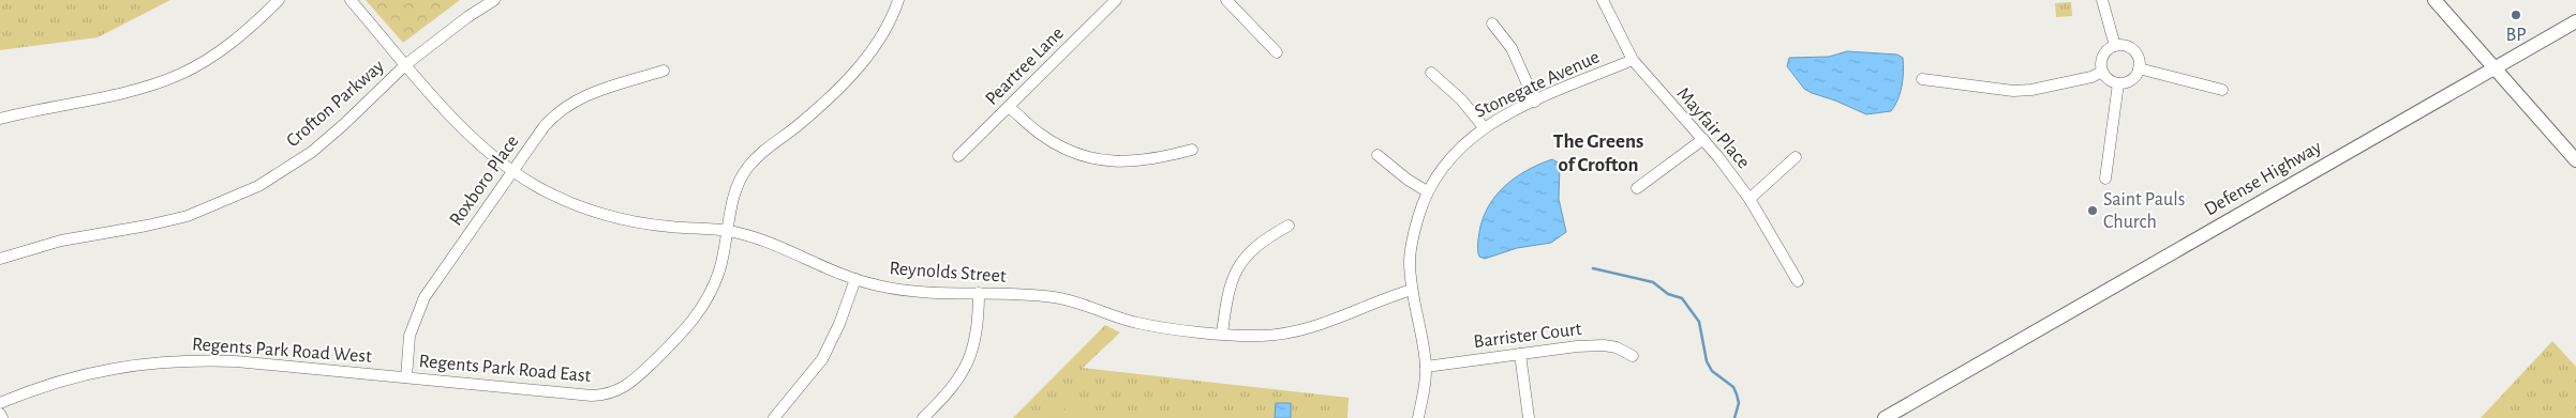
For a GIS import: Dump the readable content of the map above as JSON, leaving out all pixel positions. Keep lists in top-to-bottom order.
{
  "streets": {
    "main road": ["Defense Highway"],
    "street": [
      "Peartree Lane",
      "Stonegate Avenue",
      "Crofton Parkway",
      "Mayfair Place",
      "Roxboro Place",
      "Reynolds Street",
      "Barrister Court",
      "Regents Park Road West",
      "Regents Park Road East"
    ]
  },
  "crossings": [
    ["Stonegate Avenue", "Mayfair Place"],
    ["Stonegate Avenue", "Reynolds Street"],
    ["Stonegate Avenue", "Barrister Court"],
    ["Crofton Parkway", "Reynolds Street"],
    ["Roxboro Place", "Reynolds Street"],
    ["Roxboro Place", "Regents Park Road West"],
    ["Roxboro Place", "Regents Park Road East"],
    ["Reynolds Street", "Regents Park Road East"],
    ["Regents Park Road West", "Regents Park Road East"]
  ],
  "districts": ["The Greens of Crofton"],
  "places": ["BP", "Saint Pauls Church"]
}
